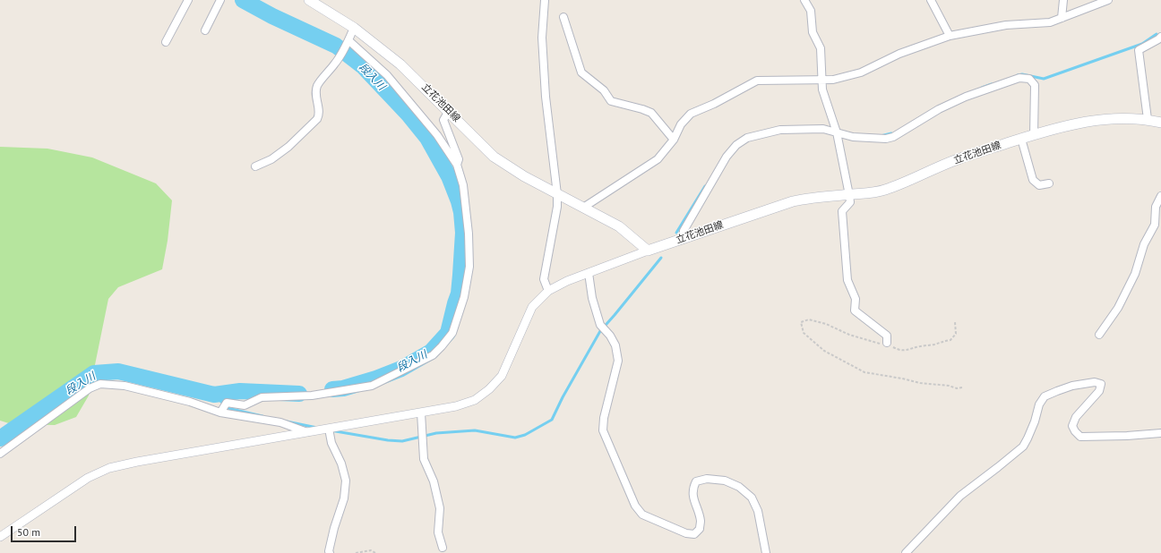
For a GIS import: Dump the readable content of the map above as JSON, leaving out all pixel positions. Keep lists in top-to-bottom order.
{
  "streets": {
    "main road": ["立花池田線"]
  },
  "water": ["段入川"],
  "scale_bar": "50 m"
}
